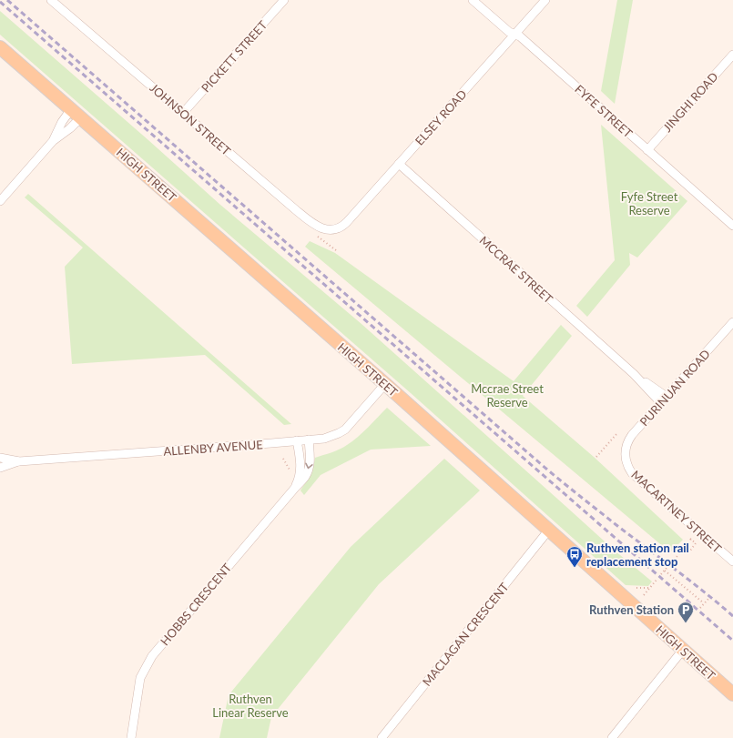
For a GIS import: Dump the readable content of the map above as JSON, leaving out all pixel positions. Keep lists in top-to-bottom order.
{
  "streets": {
    "main road": ["HIGH STREET"],
    "street": [
      "PICKETT STREET",
      "JINGHI ROAD",
      "FYFE STREET",
      "ELSEY ROAD",
      "JOHNSON STREET",
      "MCCRAE STREET",
      "PURINUAN ROAD",
      "ALLENBY AVENUE",
      "MACARTNEY STREET",
      "HOBBS CRESCENT",
      "MACLAGAN CRESCENT"
    ]
  },
  "crossings": [
    ["PICKETT STREET", "JOHNSON STREET"],
    ["JINGHI ROAD", "FYFE STREET"],
    ["FYFE STREET", "ELSEY ROAD"],
    ["ELSEY ROAD", "JOHNSON STREET"],
    ["ELSEY ROAD", "MCCRAE STREET"],
    ["HIGH STREET", "ALLENBY AVENUE"],
    ["HIGH STREET", "MACLAGAN CRESCENT"],
    ["MCCRAE STREET", "PURINUAN ROAD"],
    ["PURINUAN ROAD", "MACARTNEY STREET"],
    ["ALLENBY AVENUE", "HOBBS CRESCENT"]
  ],
  "parks": ["Fyfe Street Reserve", "Mccrae Street Reserve", "Ruthven Linear Reserve"],
  "places": {
    "bus stop": ["Ruthven station rail replacement stop"],
    "parking": ["Ruthven Station"]
  }
}
